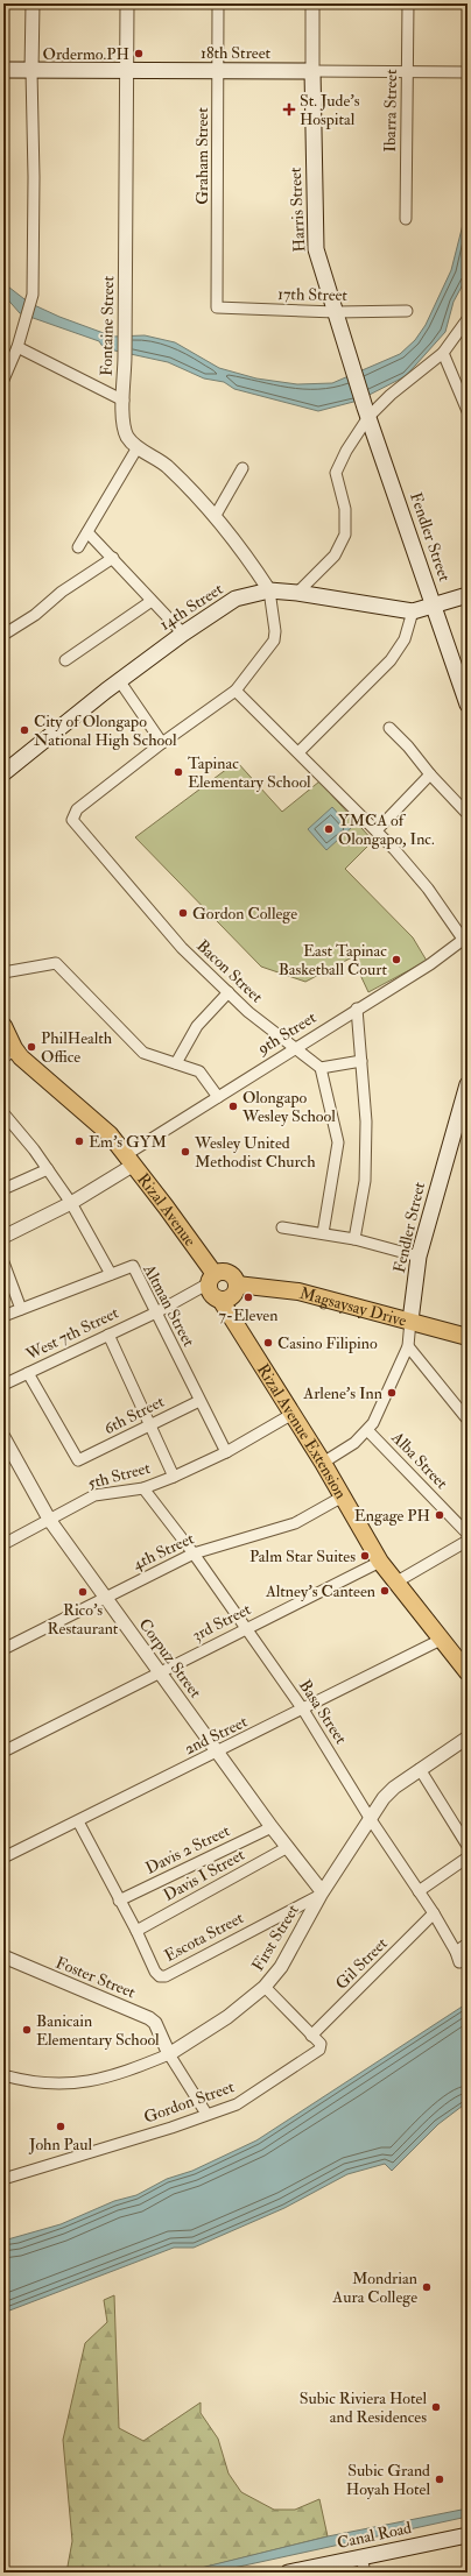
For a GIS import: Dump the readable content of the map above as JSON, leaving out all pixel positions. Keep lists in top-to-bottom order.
{
  "streets": {
    "main road": [
      "18th Street",
      "Harris Street",
      "Fendler Street",
      "14th Street",
      "Rizal Avenue",
      "Magsaysay Drive",
      "Rizal Avenue Extension",
      "Canal Road"
    ],
    "street": [
      "Ibarra Street",
      "Graham Street",
      "17th Street",
      "Fontaine Street",
      "Bacon Street",
      "9th Street",
      "Altman Street",
      "West 7th Street",
      "6th Street",
      "Alba Street",
      "5th Street",
      "4th Street",
      "3rd Street",
      "Corpuz Street",
      "Basa Street",
      "2nd Street",
      "Davis 2 Street",
      "Davis I Street",
      "Escota Street",
      "First Street",
      "Gil Street",
      "Foster Street",
      "Gordon Street"
    ]
  },
  "crossings": [
    ["18th Street", "Ibarra Street"],
    ["18th Street", "Graham Street"],
    ["18th Street", "Harris Street"],
    ["18th Street", "Fontaine Street"],
    ["Graham Street", "17th Street"],
    ["Harris Street", "17th Street"],
    ["Harris Street", "Fendler Street"],
    ["Fontaine Street", "14th Street"],
    ["Fendler Street", "14th Street"],
    ["Fendler Street", "Magsaysay Drive"],
    ["Fendler Street", "Rizal Avenue Extension"],
    ["Fendler Street", "Alba Street"],
    ["Bacon Street", "9th Street"],
    ["9th Street", "Rizal Avenue"],
    ["Rizal Avenue", "Magsaysay Drive"],
    ["Rizal Avenue", "West 7th Street"],
    ["Rizal Avenue", "Rizal Avenue Extension"],
    ["Altman Street", "West 7th Street"],
    ["Altman Street", "6th Street"],
    ["Altman Street", "5th Street"],
    ["Magsaysay Drive", "West 7th Street"],
    ["Magsaysay Drive", "Rizal Avenue Extension"],
    ["West 7th Street", "6th Street"],
    ["West 7th Street", "Rizal Avenue Extension"],
    ["Rizal Avenue Extension", "5th Street"],
    ["Rizal Avenue Extension", "4th Street"],
    ["Rizal Avenue Extension", "3rd Street"],
    ["Rizal Avenue Extension", "2nd Street"],
    ["5th Street", "Corpuz Street"],
    ["5th Street", "Basa Street"],
    ["4th Street", "Corpuz Street"],
    ["4th Street", "Basa Street"],
    ["3rd Street", "Corpuz Street"],
    ["3rd Street", "Basa Street"],
    ["Corpuz Street", "2nd Street"],
    ["Corpuz Street", "Davis 2 Street"],
    ["Corpuz Street", "Davis I Street"],
    ["Corpuz Street", "Escota Street"],
    ["Corpuz Street", "First Street"],
    ["Basa Street", "2nd Street"],
    ["Basa Street", "First Street"],
    ["Basa Street", "Gil Street"],
    ["2nd Street", "Escota Street"],
    ["Davis 2 Street", "Escota Street"],
    ["Davis I Street", "Escota Street"],
    ["Escota Street", "First Street"],
    ["First Street", "Foster Street"],
    ["Gil Street", "Gordon Street"],
    ["Foster Street", "Gordon Street"]
  ],
  "places": {
    "other": [
      "Ordermo.PH",
      "City of Olongapo National High School",
      "Tapinac Elementary School",
      "YMCA of Olongapo, Inc.",
      "Gordon College",
      "East Tapinac Basketball Court",
      "PhilHealth Office",
      "Olongapo Wesley School",
      "Em's GYM",
      "Wesley United Methodist Church",
      "7-Eleven",
      "Casino Filipino",
      "Arlene's Inn",
      "Engage PH",
      "Palm Star Suites",
      "Altney's Canteen",
      "Rico's Restaurant",
      "Banicain Elementary School",
      "John Paul",
      "Mondrian Aura College",
      "Subic Riviera Hotel and Residences",
      "Subic Grand Hoyah Hotel"
    ],
    "health": ["St. Jude's Hospital"]
  }
}
